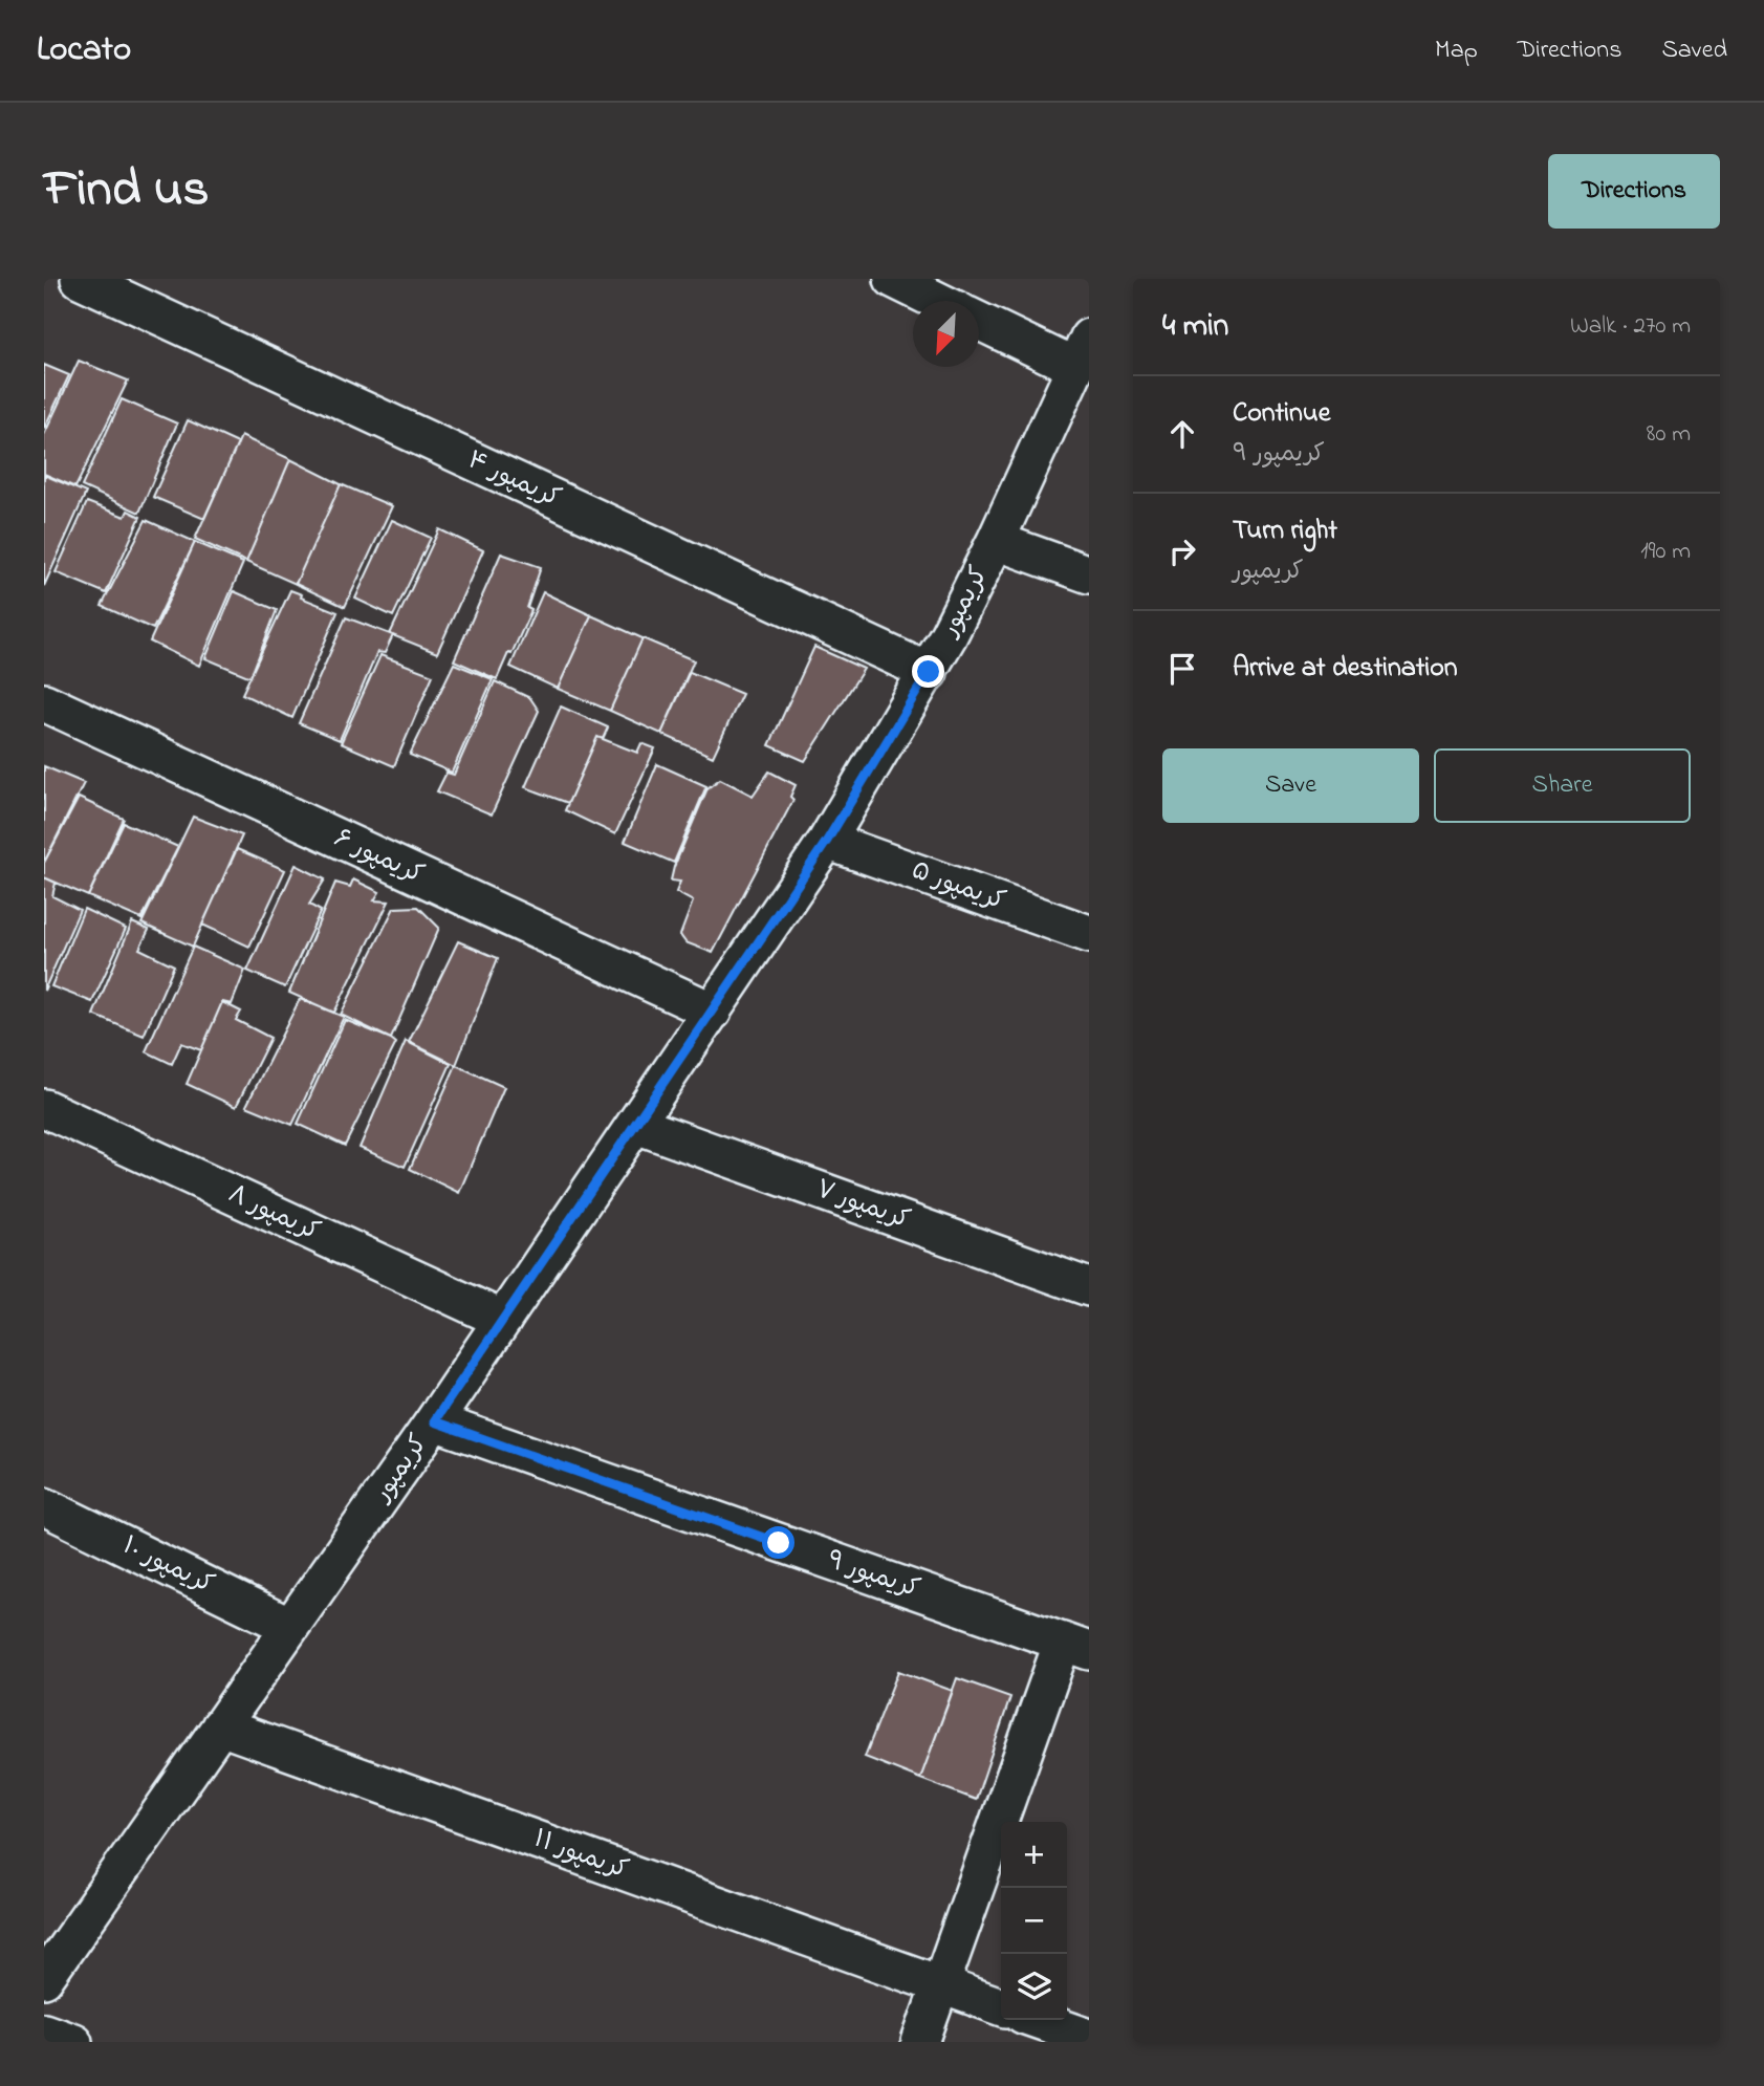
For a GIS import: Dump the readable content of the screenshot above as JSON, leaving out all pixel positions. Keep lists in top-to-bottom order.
{
  "streets": {
    "street": [
      "کریمپور ۴",
      "کریمپور",
      "کریمپور ۶",
      "کریمپور ۵",
      "کریمپور ۷",
      "کریمپور ۸",
      "کریمپور ۱۰",
      "کریمپور ۹",
      "کریمپور ۱۱"
    ]
  },
  "crossings": [
    ["کریمپور ۴", "کریمپور"],
    ["کریمپور", "کریمپور ۶"],
    ["کریمپور", "کریمپور ۵"],
    ["کریمپور", "کریمپور ۷"],
    ["کریمپور", "کریمپور ۸"],
    ["کریمپور", "کریمپور ۱۰"],
    ["کریمپور", "کریمپور ۹"],
    ["کریمپور", "کریمپور ۱۱"]
  ],
  "north": "bottom left",
  "page": {
    "header": "Locato",
    "nav": ["Map", "Directions", "Saved"],
    "title": "Find us",
    "buttons": [
      "Directions",
      ["Save", "Share"]
    ],
    "heading": ["4 min", "Walk · 270 m"],
    "list": [
      ["Continue", "کریمپور ۹", "80 m"],
      ["Turn right", "کریمپور", "190 m"],
      "Arrive at destination"
    ],
    "map_buttons": ["+", "−"]
  }
}
